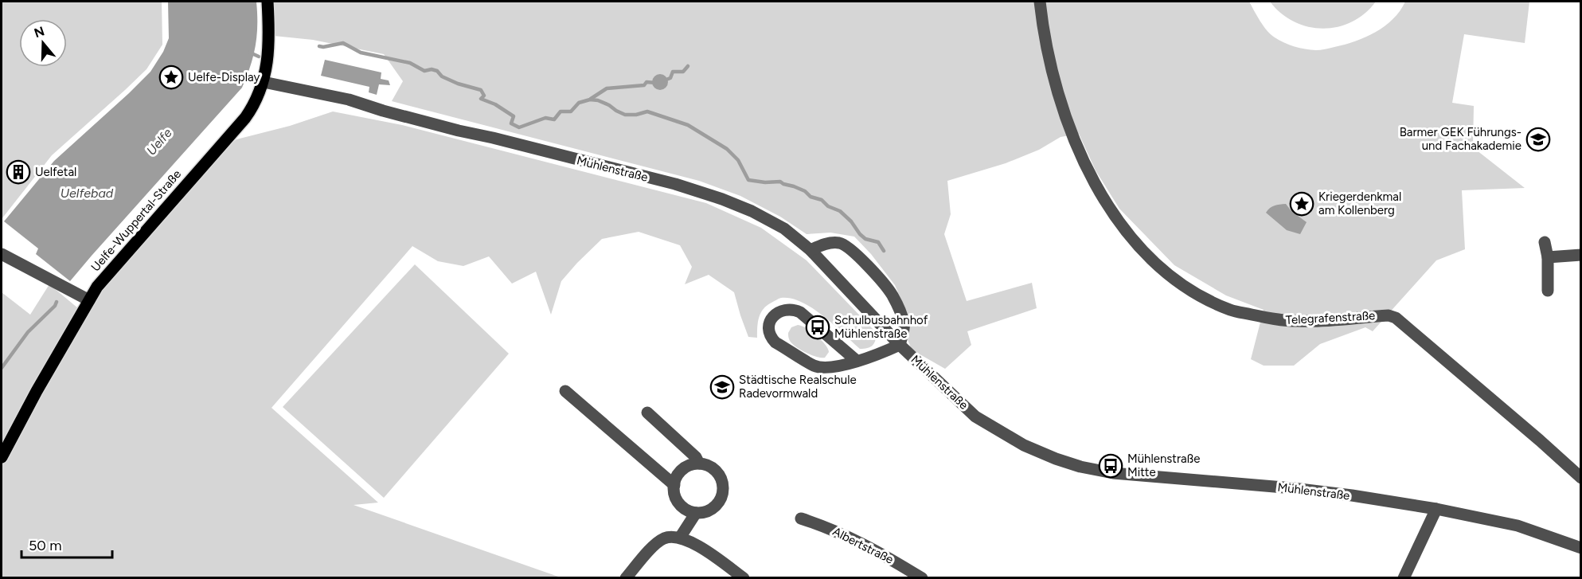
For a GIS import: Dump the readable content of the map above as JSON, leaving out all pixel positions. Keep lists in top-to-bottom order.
{
  "streets": {
    "main road": ["Uelfe-Wuppertal-Straße"],
    "street": ["Mühlenstraße", "Telegrafenstraße", "Albertstraße"]
  },
  "crossings": [
    ["Mühlenstraße", "Uelfe-Wuppertal-Straße"]
  ],
  "water": ["Uelfe", "Uelfebad"],
  "places": {
    "place": ["Uelfe-Display", "Kriegerdenkmal am Kollenberg"],
    "school or university": ["Barmer GEK Führungs- und Fachakademie", "Städtische Realschule Radevormwald"],
    "building": ["Uelfetal"],
    "bus stop": ["Schulbusbahnhof Mühlenstraße", "Mühlenstraße Mitte"]
  },
  "scale_bar": "50 m",
  "north": "top"
}
